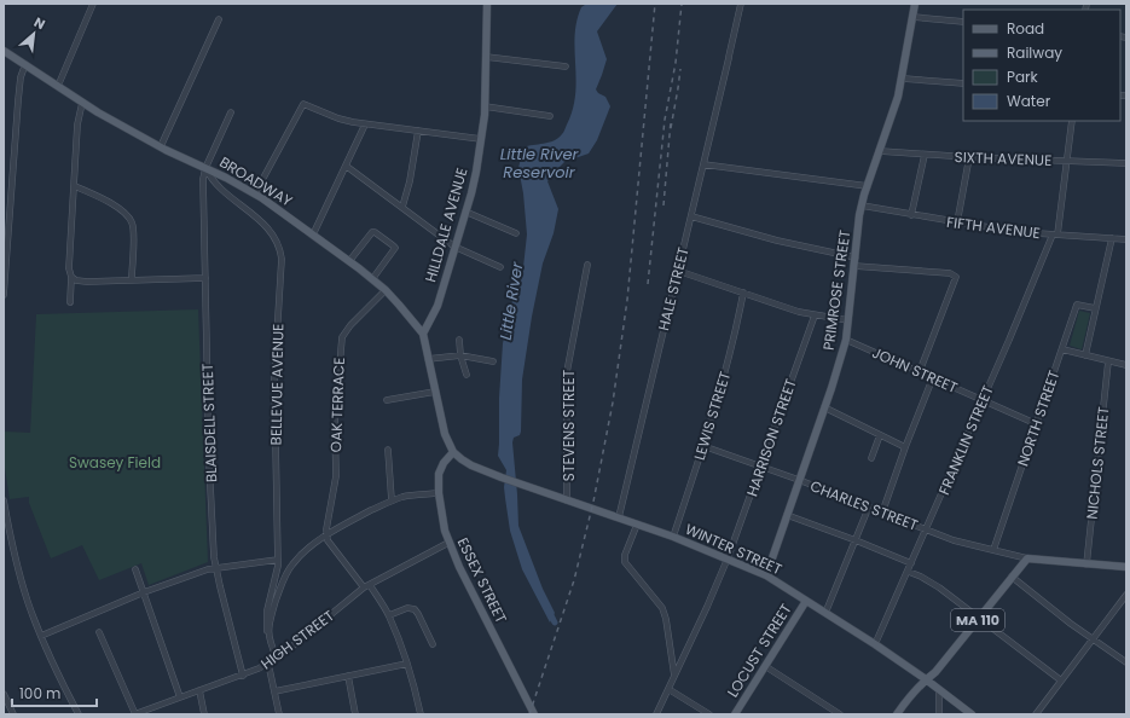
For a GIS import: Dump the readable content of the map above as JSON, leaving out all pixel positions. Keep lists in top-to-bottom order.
{
  "streets": {
    "main road": [
      "BROADWAY",
      "HILLDALE AVENUE",
      "PRIMROSE STREET",
      "WINTER STREET",
      "ESSEX STREET",
      "MA 110",
      "LOCUST STREET"
    ],
    "street": [
      "SIXTH AVENUE",
      "FIFTH AVENUE",
      "HALE STREET",
      "JOHN STREET",
      "BELLEVUE AVENUE",
      "OAK TERRACE",
      "LEWIS STREET",
      "NORTH STREET",
      "BLAISDELL STREET",
      "STEVENS STREET",
      "HARRISON STREET",
      "FRANKLIN STREET",
      "NICHOLS STREET",
      "CHARLES STREET",
      "HIGH STREET"
    ]
  },
  "crossings": [
    ["SIXTH AVENUE", "PRIMROSE STREET"],
    ["SIXTH AVENUE", "FRANKLIN STREET"],
    ["BROADWAY", "HILLDALE AVENUE"],
    ["BROADWAY", "BELLEVUE AVENUE"],
    ["BROADWAY", "OAK TERRACE"],
    ["BROADWAY", "BLAISDELL STREET"],
    ["BROADWAY", "WINTER STREET"],
    ["BROADWAY", "ESSEX STREET"],
    ["FIFTH AVENUE", "PRIMROSE STREET"],
    ["FIFTH AVENUE", "FRANKLIN STREET"],
    ["HALE STREET", "WINTER STREET"],
    ["PRIMROSE STREET", "JOHN STREET"],
    ["PRIMROSE STREET", "CHARLES STREET"],
    ["PRIMROSE STREET", "WINTER STREET"],
    ["JOHN STREET", "NORTH STREET"],
    ["JOHN STREET", "FRANKLIN STREET"],
    ["BELLEVUE AVENUE", "BLAISDELL STREET"],
    ["LEWIS STREET", "CHARLES STREET"],
    ["LEWIS STREET", "WINTER STREET"],
    ["NORTH STREET", "CHARLES STREET"],
    ["BLAISDELL STREET", "HIGH STREET"],
    ["STEVENS STREET", "WINTER STREET"],
    ["HARRISON STREET", "CHARLES STREET"],
    ["HARRISON STREET", "WINTER STREET"],
    ["FRANKLIN STREET", "CHARLES STREET"],
    ["FRANKLIN STREET", "WINTER STREET"],
    ["CHARLES STREET", "MA 110"],
    ["WINTER STREET", "ESSEX STREET"],
    ["WINTER STREET", "MA 110"],
    ["WINTER STREET", "LOCUST STREET"],
    ["ESSEX STREET", "HIGH STREET"]
  ],
  "water": ["Little River Reservoir", "Little River"],
  "parks": ["Swasey Field"],
  "legend": [
    "Road",
    "Railway",
    "Park",
    "Water"
  ],
  "scale_bar": "100 m",
  "north": "top right"
}
